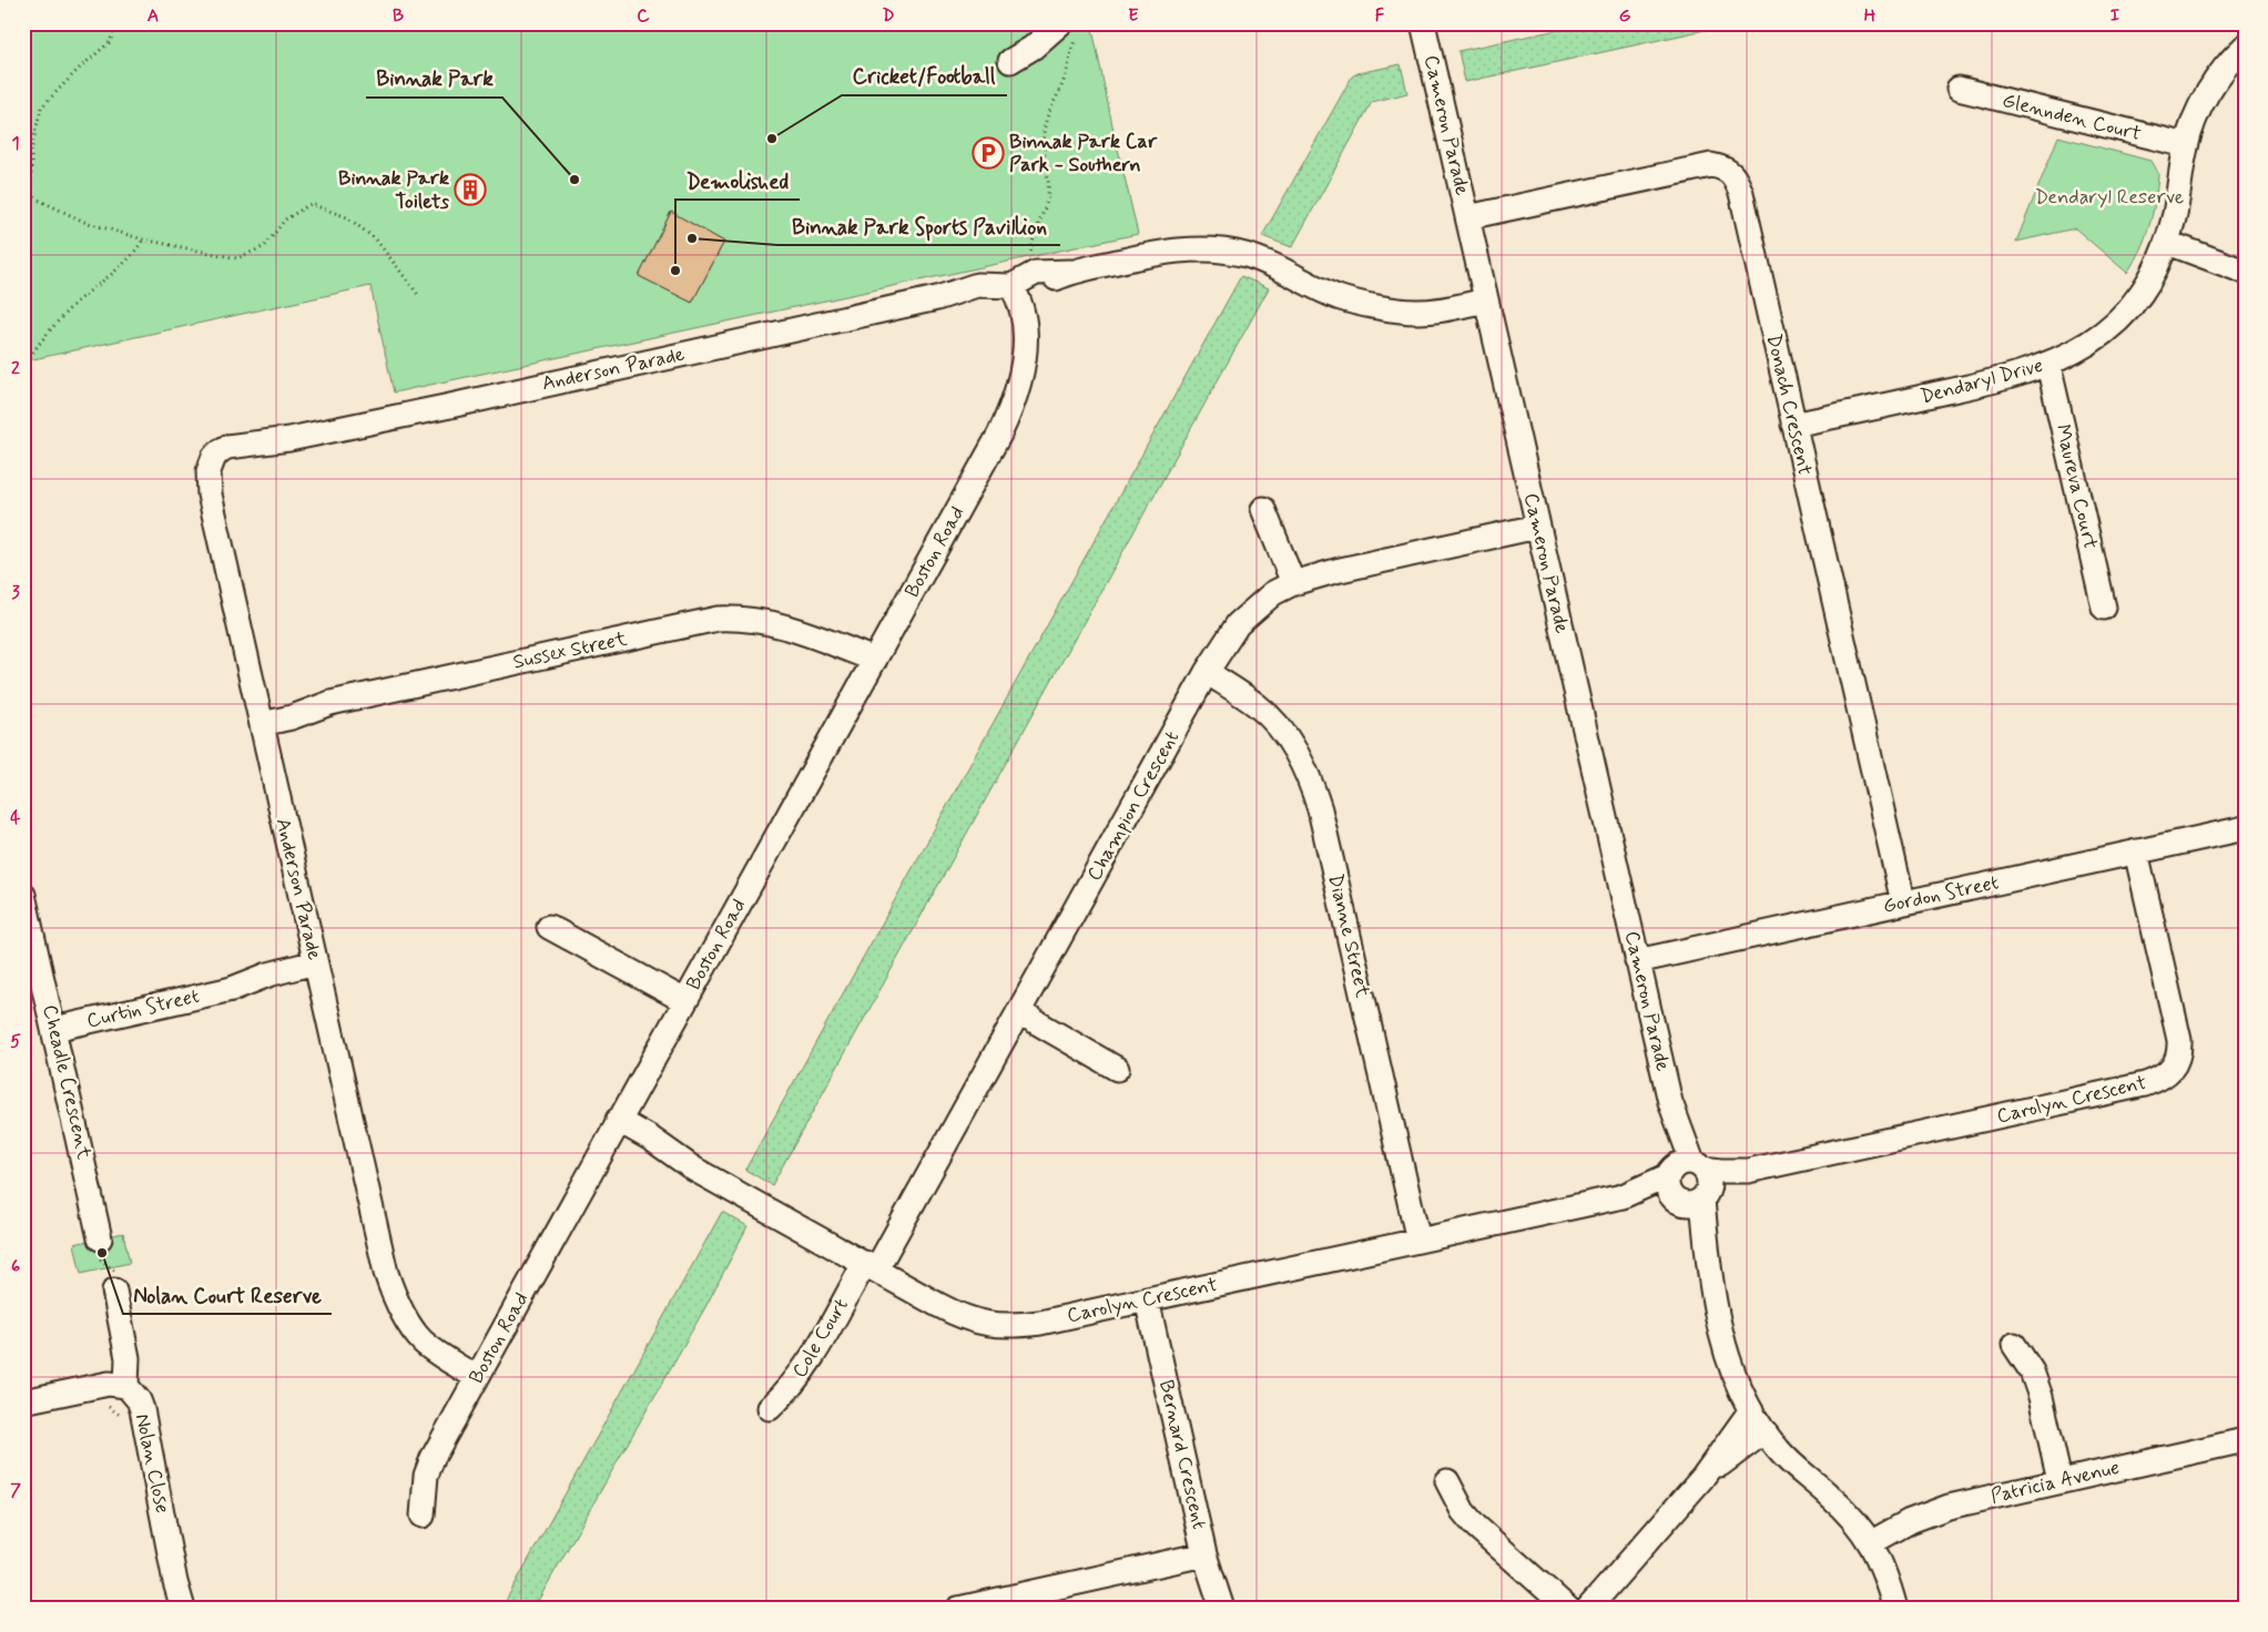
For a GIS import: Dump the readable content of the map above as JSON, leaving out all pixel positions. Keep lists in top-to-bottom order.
{
  "streets": {
    "street": [
      "Glennden Court",
      "Cameron Parade",
      "Anderson Parade",
      "Dendaryl Drive",
      "Donach Crescent",
      "Maureva Court",
      "Boston Road",
      "Sussex Street",
      "Champion Crescent",
      "Gordon Street",
      "Dianne Street",
      "Curtin Street",
      "Cheadle Crescent",
      "Carolyn Crescent",
      "Cole Court",
      "Bernard Crescent",
      "Nolan Close",
      "Patricia Avenue"
    ]
  },
  "crossings": [
    ["Glennden Court", "Dendaryl Drive"],
    ["Cameron Parade", "Donach Crescent"],
    ["Cameron Parade", "Champion Crescent"],
    ["Cameron Parade", "Gordon Street"],
    ["Cameron Parade", "Carolyn Crescent"],
    ["Cameron Parade", "Patricia Avenue"],
    ["Anderson Parade", "Boston Road"],
    ["Anderson Parade", "Sussex Street"],
    ["Anderson Parade", "Curtin Street"],
    ["Dendaryl Drive", "Donach Crescent"],
    ["Dendaryl Drive", "Maureva Court"],
    ["Donach Crescent", "Gordon Street"],
    ["Boston Road", "Sussex Street"],
    ["Boston Road", "Carolyn Crescent"],
    ["Champion Crescent", "Dianne Street"],
    ["Champion Crescent", "Carolyn Crescent"],
    ["Champion Crescent", "Cole Court"],
    ["Gordon Street", "Carolyn Crescent"],
    ["Dianne Street", "Carolyn Crescent"],
    ["Curtin Street", "Cheadle Crescent"],
    ["Carolyn Crescent", "Cole Court"],
    ["Carolyn Crescent", "Bernard Crescent"]
  ],
  "parks": ["Dendaryl Reserve"],
  "places": {
    "other": [
      "Cricket/Football",
      "Binnak Park",
      "Binnak Park Sports Pavillion",
      "Demolished",
      "Nolan Court Reserve"
    ],
    "parking": ["Binnak Park Car Park - Southern"],
    "building": ["Binnak Park Toilets"]
  },
  "grid": {
    "columns": [
      "A",
      "B",
      "C",
      "D",
      "E",
      "F",
      "G",
      "H",
      "I"
    ],
    "rows": [
      "1",
      "2",
      "3",
      "4",
      "5",
      "6",
      "7"
    ]
  }
}
